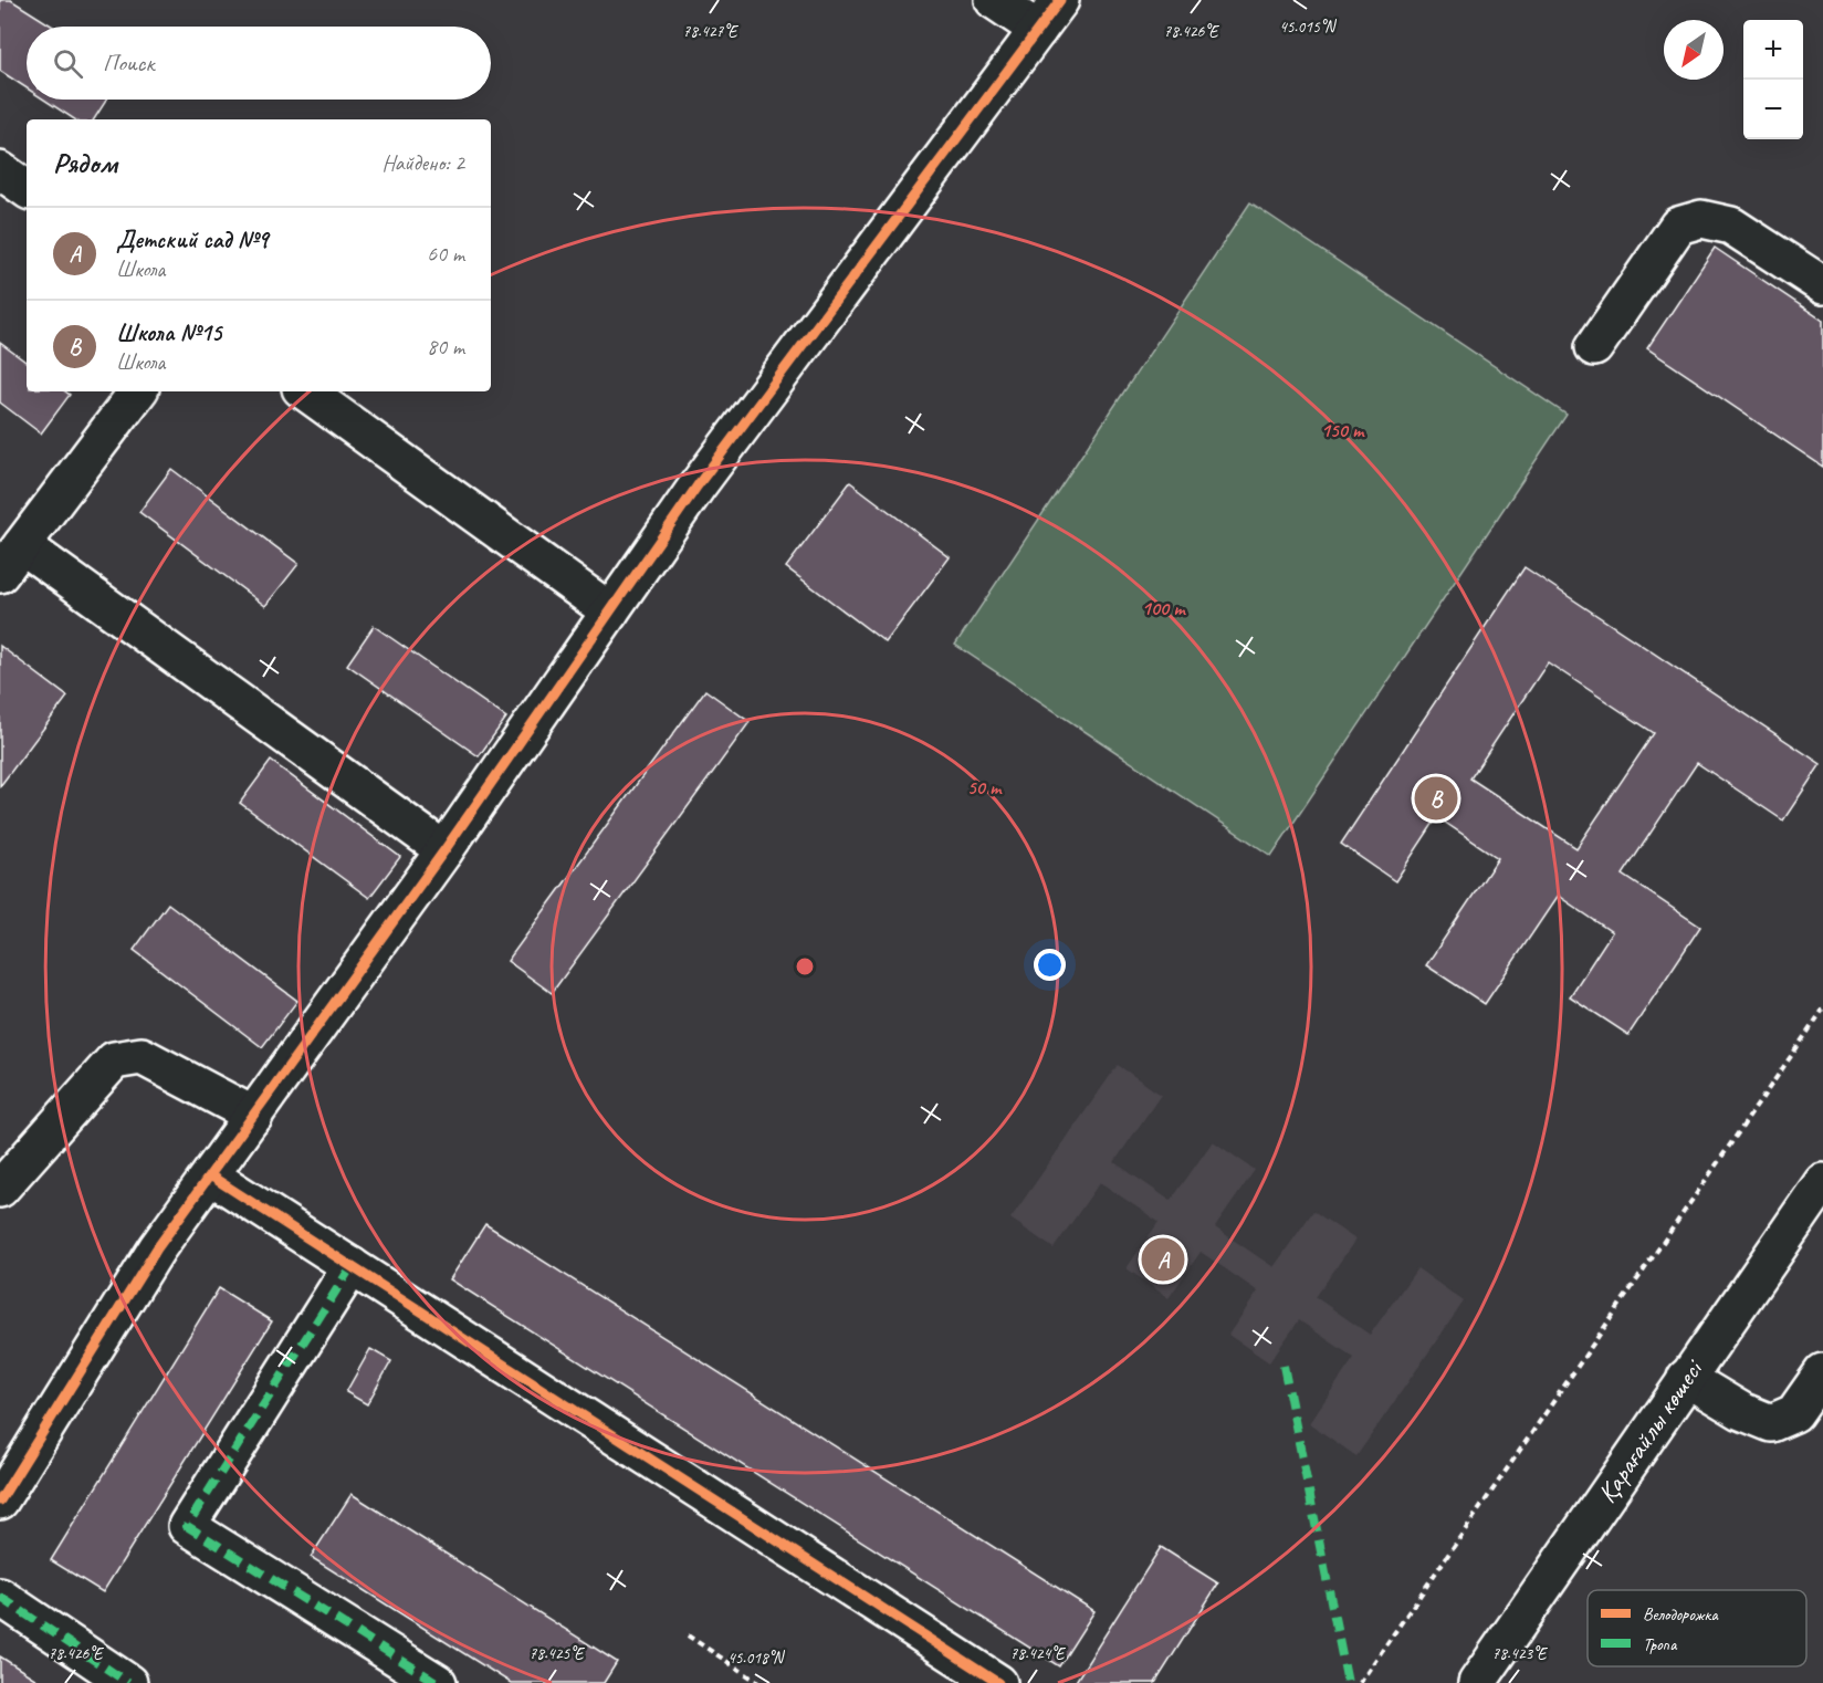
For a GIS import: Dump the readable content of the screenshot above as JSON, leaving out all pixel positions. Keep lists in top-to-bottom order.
{
  "streets": {
    "street": ["Қарағайлы көшесі"]
  },
  "legend": ["Велодорожка", "Тропа"],
  "north": "bottom left",
  "page": {
    "map_buttons": ["+", "−"],
    "search": "Поиск",
    "heading": ["Рядом", "Найдено: 2"],
    "list": [
      {
        "mark": "A",
        "name": "Детский сад №9",
        "note": "Школа",
        "value": "60 m"
      },
      {
        "mark": "B",
        "name": "Школа №15",
        "note": "Школа",
        "value": "80 m"
      }
    ],
    "pins": ["B", "A"]
  },
  "coordinates": [
    "45.015°N",
    "78.427°E",
    "78.426°E",
    "78.425°E",
    "78.424°E",
    "78.423°E",
    "45.018°N"
  ],
  "rings": ["150 m", "100 m", "50 m"]
}
